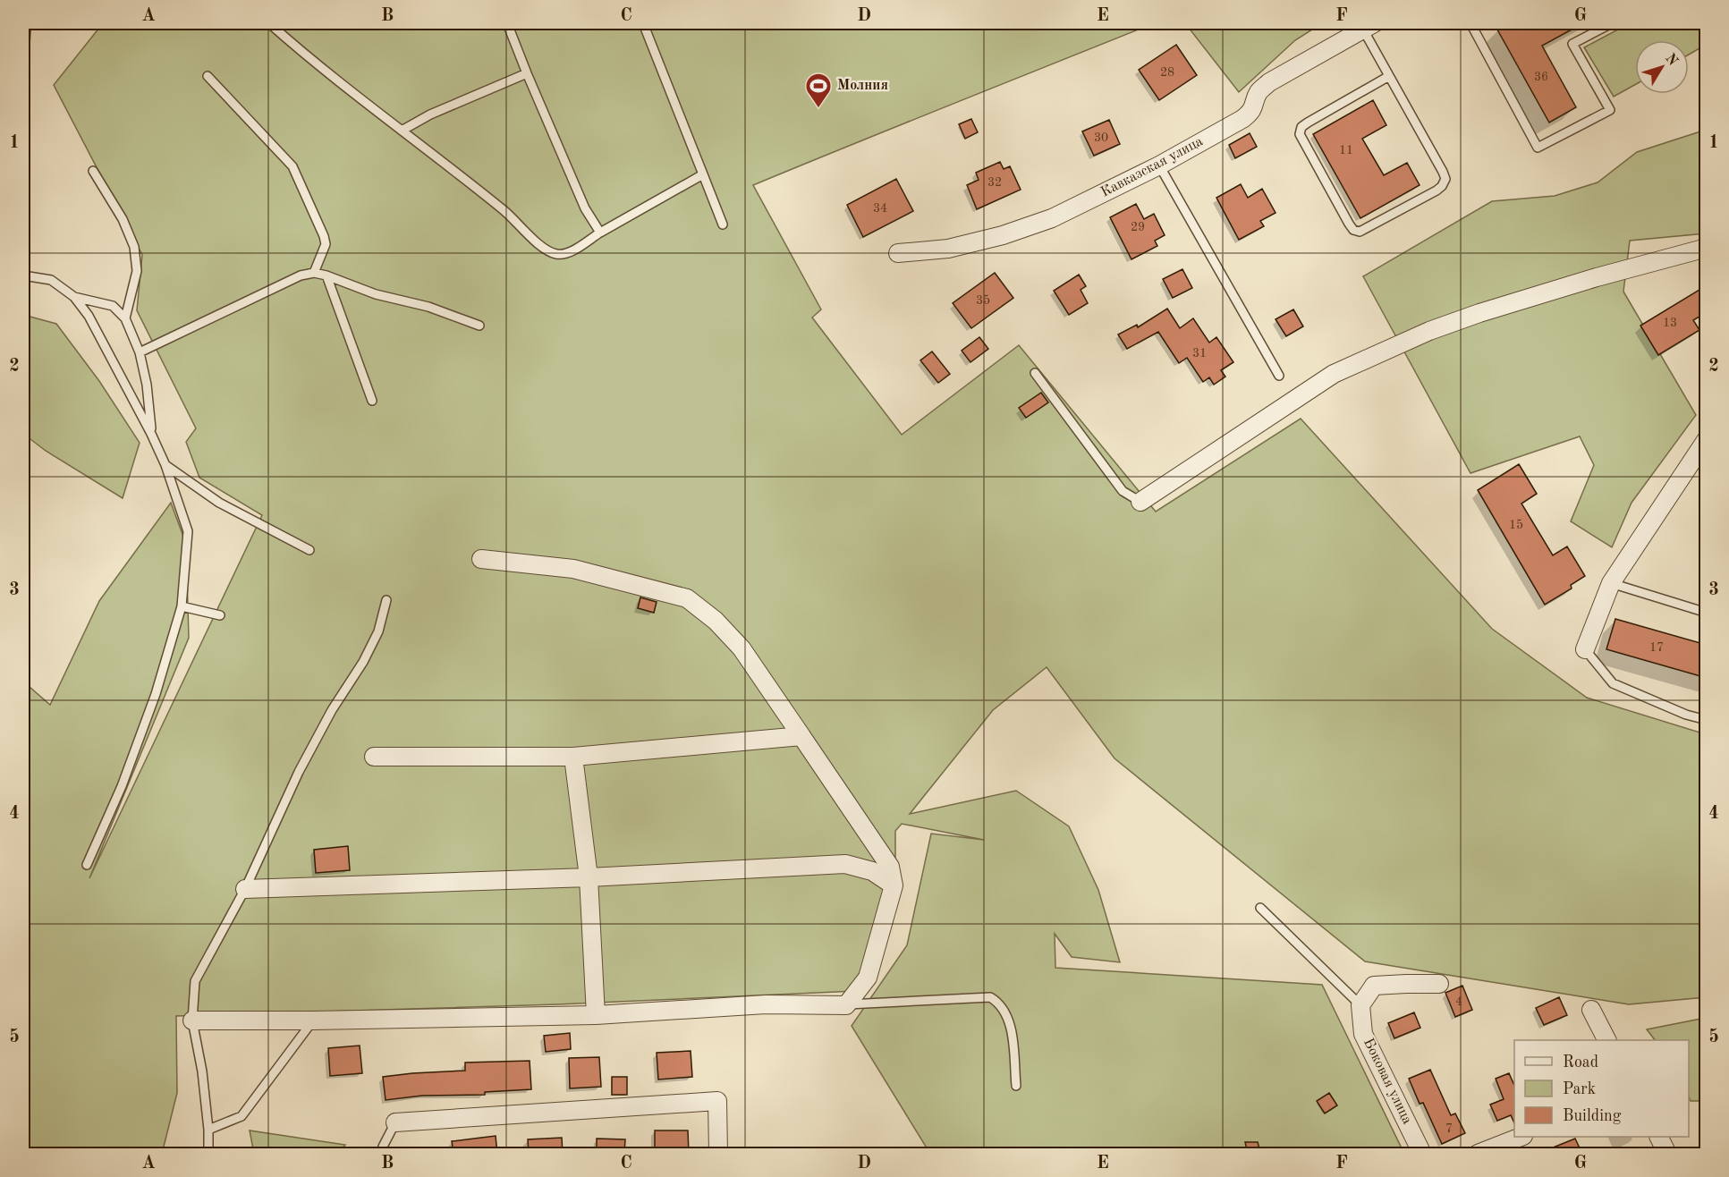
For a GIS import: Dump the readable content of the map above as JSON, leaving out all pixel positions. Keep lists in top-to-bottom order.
{
  "streets": {
    "street": ["Кавказская улица", "Боковая улица"]
  },
  "places": {
    "sports": ["Молния"]
  },
  "house_numbers": [
    "28",
    "36",
    "30",
    "11",
    "32",
    "34",
    "29",
    "35",
    "13",
    "31",
    "15",
    "17",
    "4",
    "7"
  ],
  "legend": ["Road", "Park", "Building"],
  "north": "top right",
  "grid": {
    "columns": [
      "A",
      "B",
      "C",
      "D",
      "E",
      "F",
      "G"
    ],
    "rows": [
      "1",
      "2",
      "3",
      "4",
      "5"
    ]
  }
}
